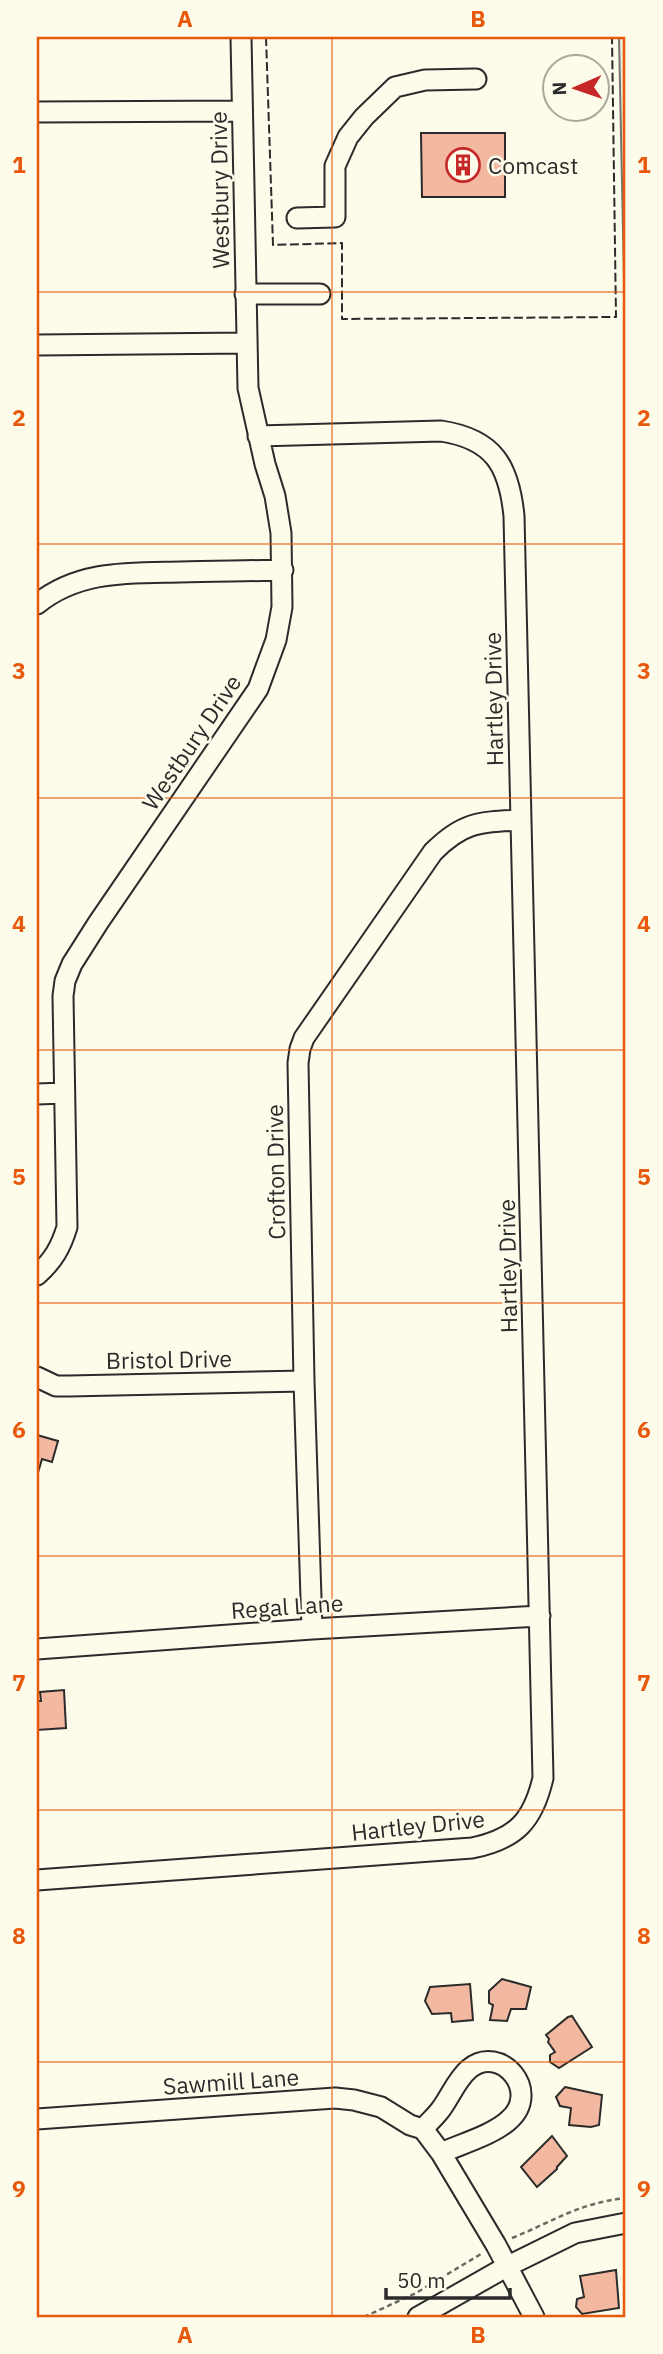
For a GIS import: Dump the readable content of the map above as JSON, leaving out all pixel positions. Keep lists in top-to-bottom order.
{
  "streets": {
    "street": [
      "Westbury Drive",
      "Hartley Drive",
      "Crofton Drive",
      "Bristol Drive",
      "Regal Lane",
      "Sawmill Lane"
    ]
  },
  "crossings": [
    ["Westbury Drive", "Hartley Drive"],
    ["Hartley Drive", "Crofton Drive"],
    ["Hartley Drive", "Regal Lane"],
    ["Crofton Drive", "Bristol Drive"],
    ["Crofton Drive", "Regal Lane"]
  ],
  "places": {
    "building": ["Comcast"]
  },
  "scale_bar": "50 m",
  "north": "left",
  "grid": {
    "columns": ["A", "B"],
    "rows": [
      "1",
      "2",
      "3",
      "4",
      "5",
      "6",
      "7",
      "8",
      "9"
    ]
  }
}
